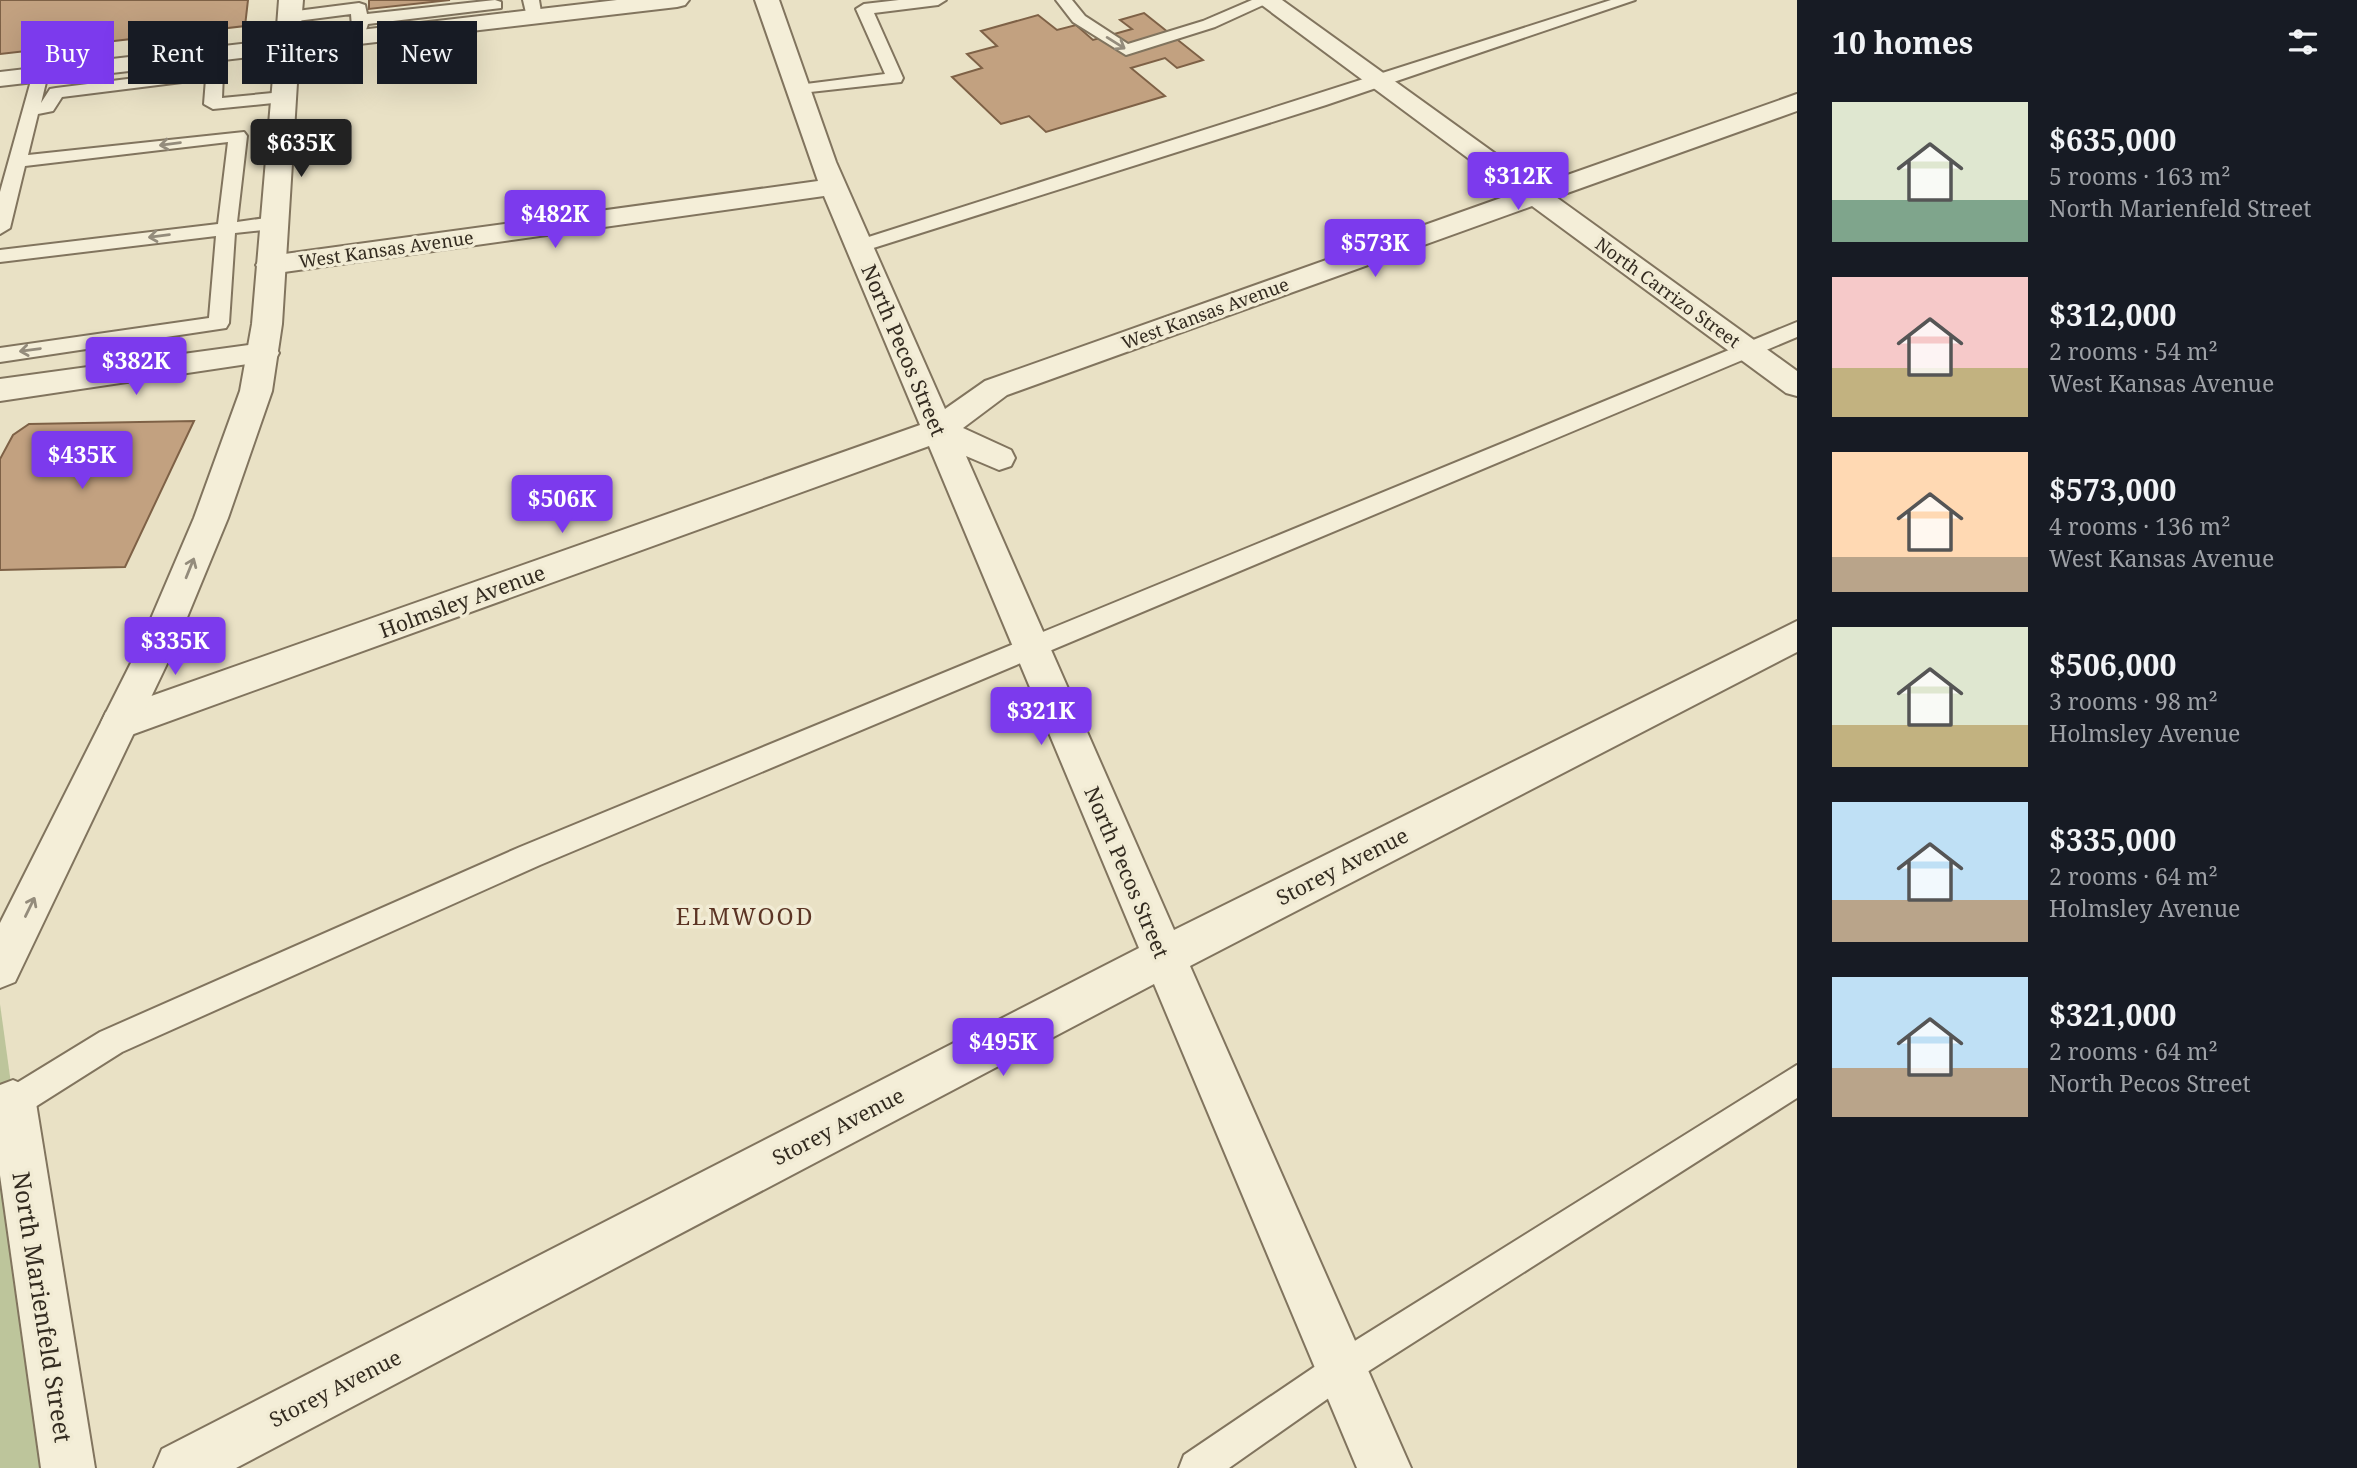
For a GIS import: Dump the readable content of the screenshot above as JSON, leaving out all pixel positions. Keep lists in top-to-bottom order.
{
  "streets": {
    "street": [
      "West Kansas Avenue",
      "North Carrizo Street",
      "North Pecos Street",
      "Holmsley Avenue",
      "Storey Avenue",
      "North Marienfeld Street"
    ]
  },
  "crossings": [
    ["West Kansas Avenue", "North Carrizo Street"],
    ["West Kansas Avenue", "North Pecos Street"],
    ["West Kansas Avenue", "Holmsley Avenue"],
    ["North Pecos Street", "Holmsley Avenue"],
    ["North Pecos Street", "Storey Avenue"]
  ],
  "districts": ["ELMWOOD"],
  "page": {
    "heading": "10 homes",
    "chip": [
      "Buy",
      "Rent",
      "Filters",
      "New"
    ],
    "list": [
      {
        "name": "$635,000",
        "note": "5 rooms · 163 m² · North Marienfeld Street"
      },
      {
        "name": "$312,000",
        "note": "2 rooms · 54 m² · West Kansas Avenue"
      },
      {
        "name": "$573,000",
        "note": "4 rooms · 136 m² · West Kansas Avenue"
      },
      {
        "name": "$506,000",
        "note": "3 rooms · 98 m² · Holmsley Avenue"
      },
      {
        "name": "$335,000",
        "note": "2 rooms · 64 m² · Holmsley Avenue"
      },
      {
        "name": "$321,000",
        "note": "2 rooms · 64 m² · North Pecos Street"
      }
    ],
    "price": [
      "$635K",
      "$312K",
      "$482K",
      "$573K",
      "$382K",
      "$435K",
      "$506K",
      "$335K",
      "$321K",
      "$495K"
    ]
  }
}
